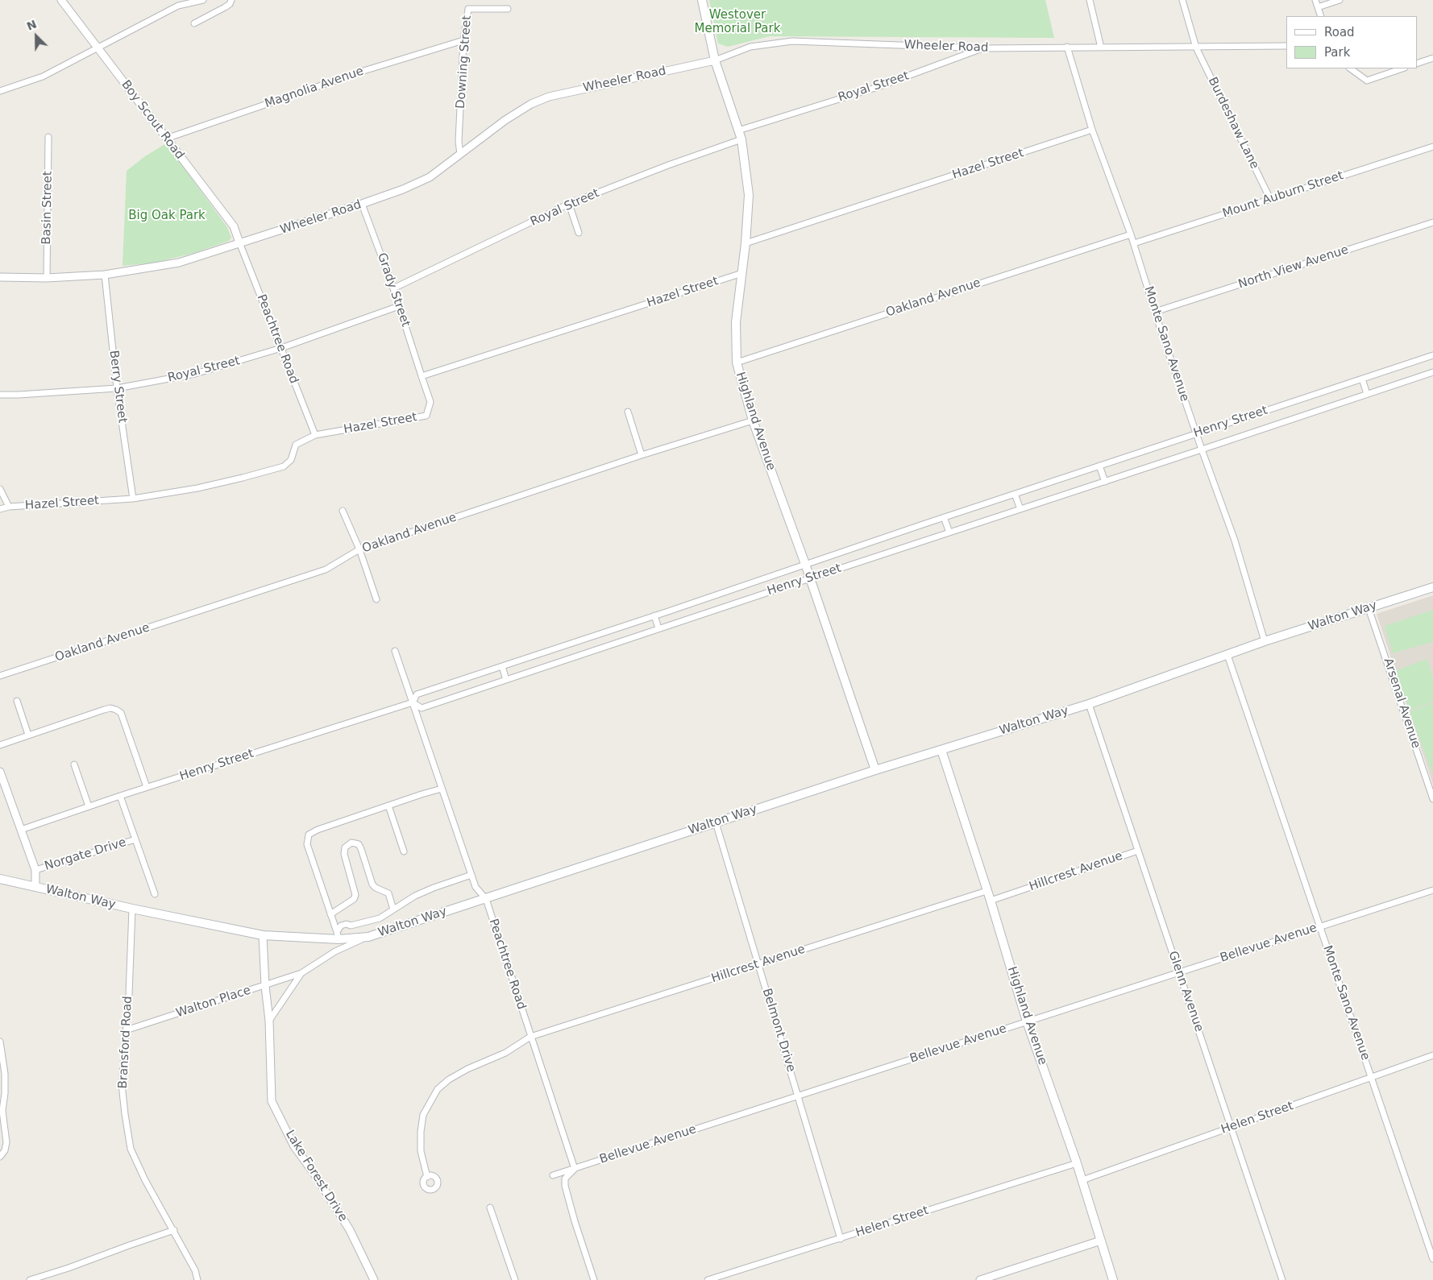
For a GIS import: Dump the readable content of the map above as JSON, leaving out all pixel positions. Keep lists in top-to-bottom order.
{
  "streets": {
    "main road": ["Highland Avenue", "Walton Way"],
    "street": [
      "Wheeler Road",
      "Downing Street",
      "Royal Street",
      "Magnolia Avenue",
      "Boy Scout Road",
      "Burdeshaw Lane",
      "Hazel Street",
      "Mount Auburn Street",
      "Basin Street",
      "North View Avenue",
      "Grady Street",
      "Oakland Avenue",
      "Peachtree Road",
      "Monte Sano Avenue",
      "Berry Street",
      "Henry Street",
      "Arsenal Avenue",
      "Norgate Drive",
      "Hillcrest Avenue",
      "Bellevue Avenue",
      "Glenn Avenue",
      "Walton Place",
      "Belmont Drive",
      "Bransford Road",
      "Helen Street",
      "Lake Forest Drive"
    ]
  },
  "crossings": [
    ["Wheeler Road", "Downing Street"],
    ["Wheeler Road", "Royal Street"],
    ["Wheeler Road", "Boy Scout Road"],
    ["Wheeler Road", "Burdeshaw Lane"],
    ["Wheeler Road", "Basin Street"],
    ["Wheeler Road", "Grady Street"],
    ["Wheeler Road", "Peachtree Road"],
    ["Wheeler Road", "Monte Sano Avenue"],
    ["Wheeler Road", "Berry Street"],
    ["Wheeler Road", "Highland Avenue"],
    ["Downing Street", "Magnolia Avenue"],
    ["Royal Street", "Grady Street"],
    ["Royal Street", "Peachtree Road"],
    ["Royal Street", "Berry Street"],
    ["Royal Street", "Highland Avenue"],
    ["Magnolia Avenue", "Boy Scout Road"],
    ["Boy Scout Road", "Peachtree Road"],
    ["Burdeshaw Lane", "Mount Auburn Street"],
    ["Hazel Street", "Grady Street"],
    ["Hazel Street", "Peachtree Road"],
    ["Hazel Street", "Monte Sano Avenue"],
    ["Hazel Street", "Berry Street"],
    ["Hazel Street", "Highland Avenue"],
    ["Mount Auburn Street", "Monte Sano Avenue"],
    ["North View Avenue", "Monte Sano Avenue"],
    ["Oakland Avenue", "Monte Sano Avenue"],
    ["Oakland Avenue", "Highland Avenue"],
    ["Peachtree Road", "Henry Street"],
    ["Peachtree Road", "Walton Way"],
    ["Peachtree Road", "Hillcrest Avenue"],
    ["Peachtree Road", "Bellevue Avenue"],
    ["Monte Sano Avenue", "Henry Street"],
    ["Monte Sano Avenue", "Walton Way"],
    ["Monte Sano Avenue", "Bellevue Avenue"],
    ["Monte Sano Avenue", "Helen Street"],
    ["Highland Avenue", "Henry Street"],
    ["Highland Avenue", "Walton Way"],
    ["Highland Avenue", "Hillcrest Avenue"],
    ["Highland Avenue", "Bellevue Avenue"],
    ["Highland Avenue", "Helen Street"],
    ["Walton Way", "Arsenal Avenue"],
    ["Walton Way", "Glenn Avenue"],
    ["Walton Way", "Belmont Drive"],
    ["Walton Way", "Bransford Road"],
    ["Walton Way", "Lake Forest Drive"],
    ["Hillcrest Avenue", "Glenn Avenue"],
    ["Hillcrest Avenue", "Belmont Drive"],
    ["Bellevue Avenue", "Glenn Avenue"],
    ["Bellevue Avenue", "Belmont Drive"],
    ["Glenn Avenue", "Helen Street"],
    ["Walton Place", "Bransford Road"],
    ["Walton Place", "Lake Forest Drive"],
    ["Belmont Drive", "Helen Street"]
  ],
  "parks": ["Westover Memorial Park", "Big Oak Park"],
  "legend": ["Road", "Park"],
  "north": "top left"
}
